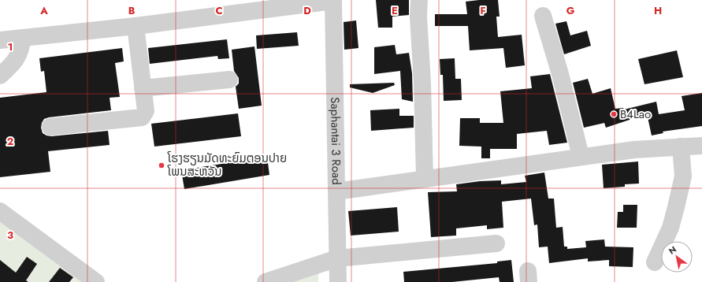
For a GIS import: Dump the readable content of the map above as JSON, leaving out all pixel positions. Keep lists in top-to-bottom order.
{
  "streets": {
    "street": ["Saphantai 3 Road"]
  },
  "places": ["B4Lao", "ໂຮງຮຽນມັດທະຍົມຕອນປາຍ ໂພນສະຫວັນ"],
  "north": "top left",
  "grid": {
    "columns": [
      "A",
      "B",
      "C",
      "D",
      "E",
      "F",
      "G",
      "H"
    ],
    "rows": ["1", "2", "3"]
  }
}
